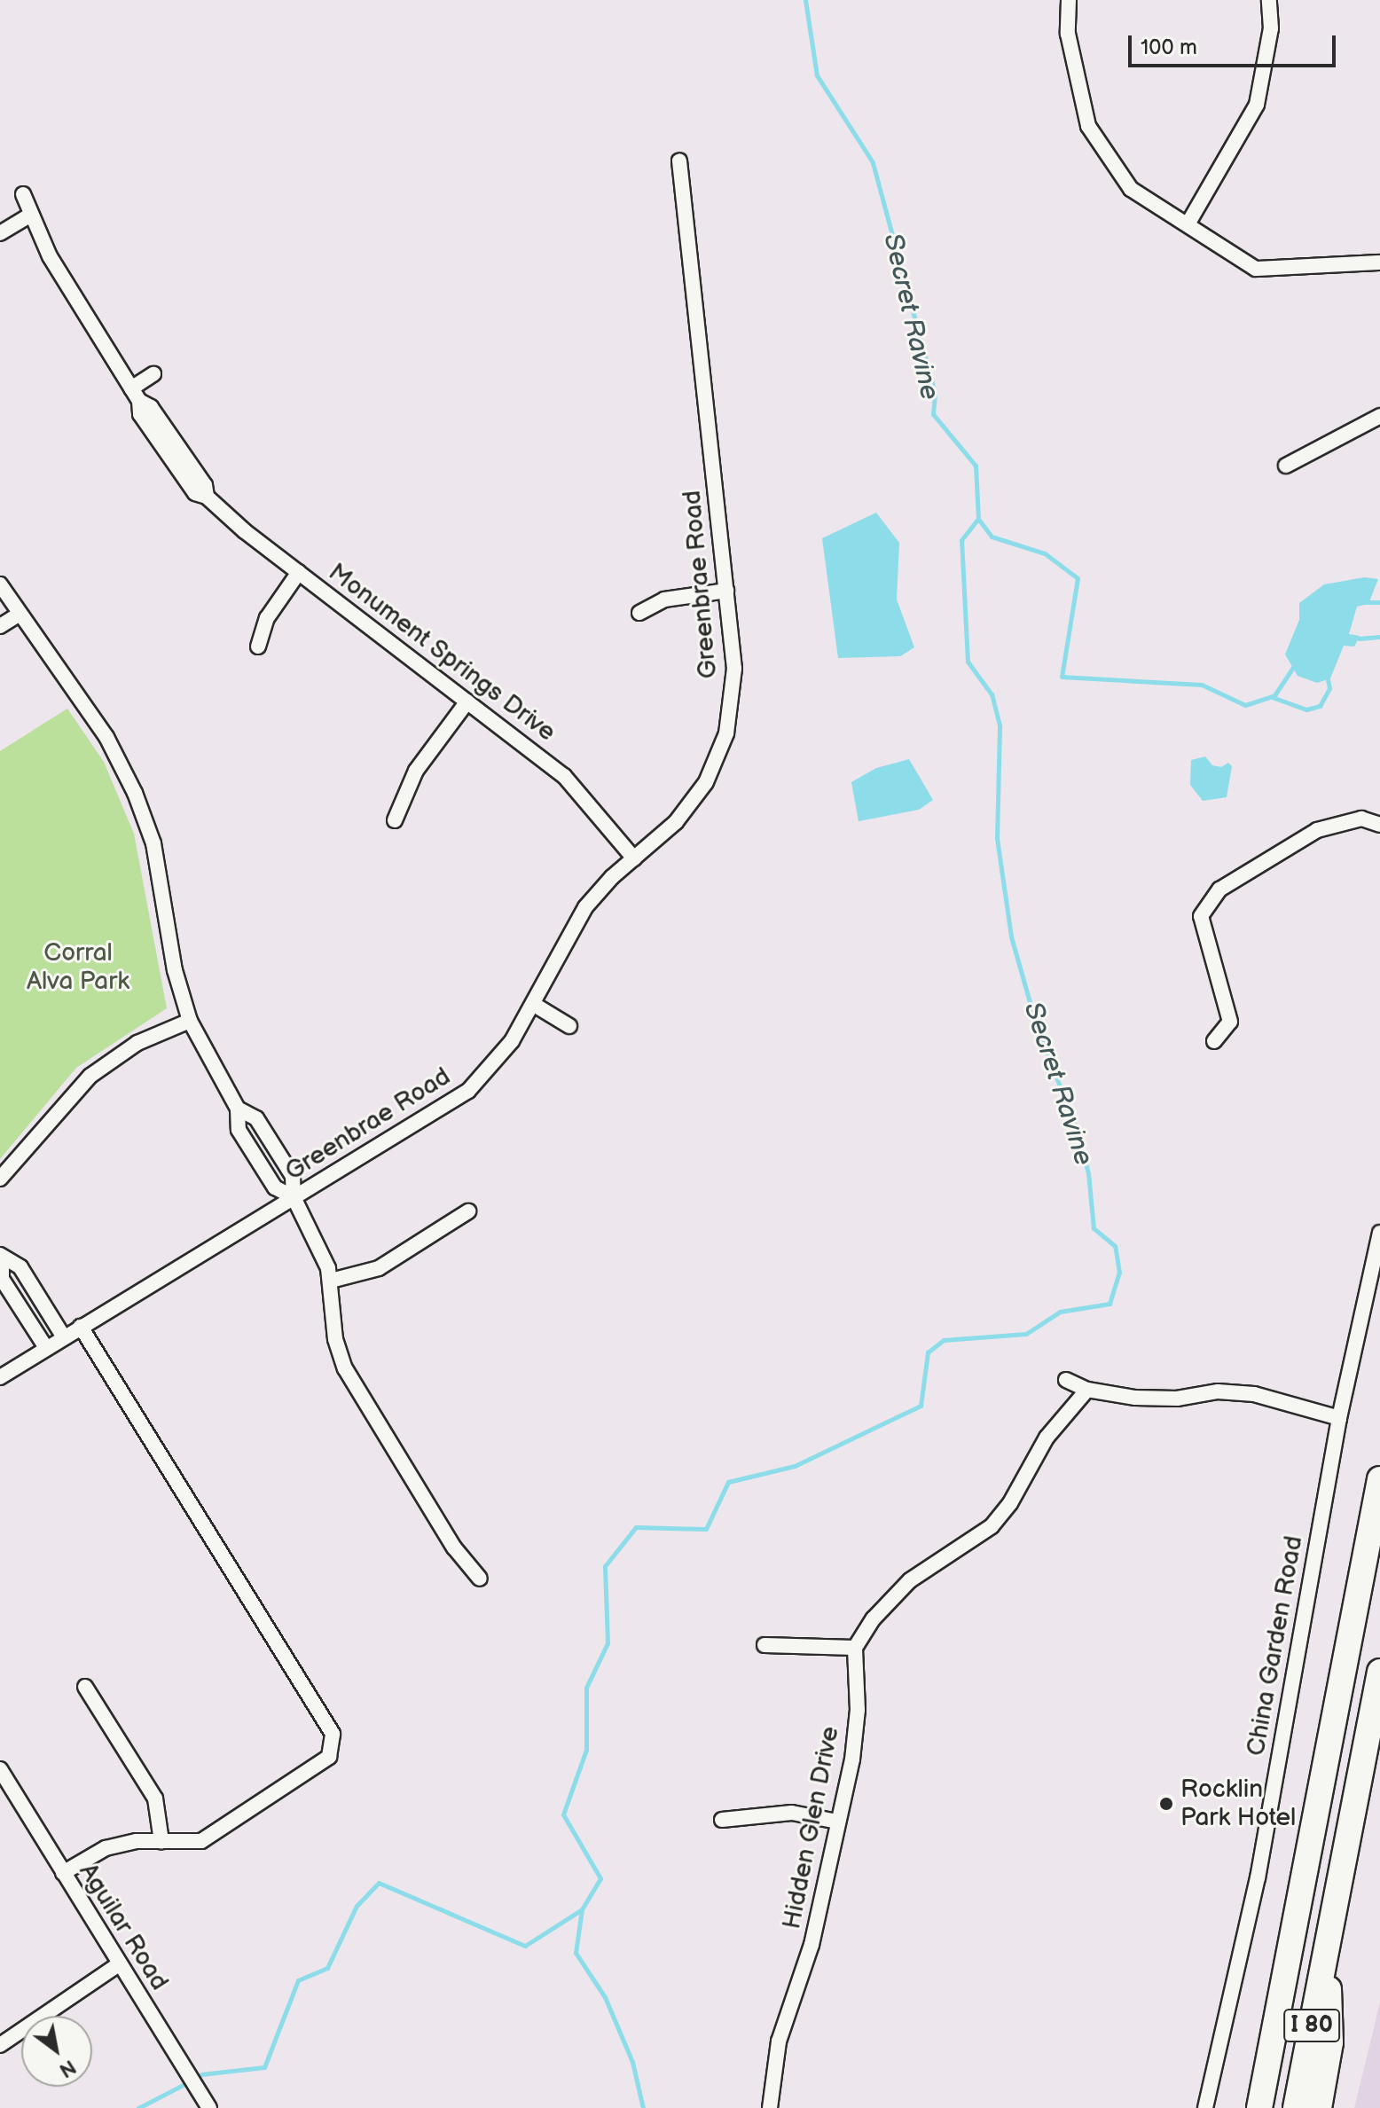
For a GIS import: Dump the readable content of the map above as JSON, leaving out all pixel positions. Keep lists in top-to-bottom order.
{
  "streets": {
    "highway": ["I 80"],
    "street": [
      "Greenbrae Road",
      "Monument Springs Drive",
      "China Garden Road",
      "Hidden Glen Drive",
      "Aguilar Road"
    ]
  },
  "crossings": [
    ["Greenbrae Road", "Monument Springs Drive"]
  ],
  "water": ["Secret Ravine"],
  "parks": ["Corral Alva Park"],
  "places": ["Rocklin Park Hotel"],
  "scale_bar": "100 m",
  "north": "bottom right"
}
